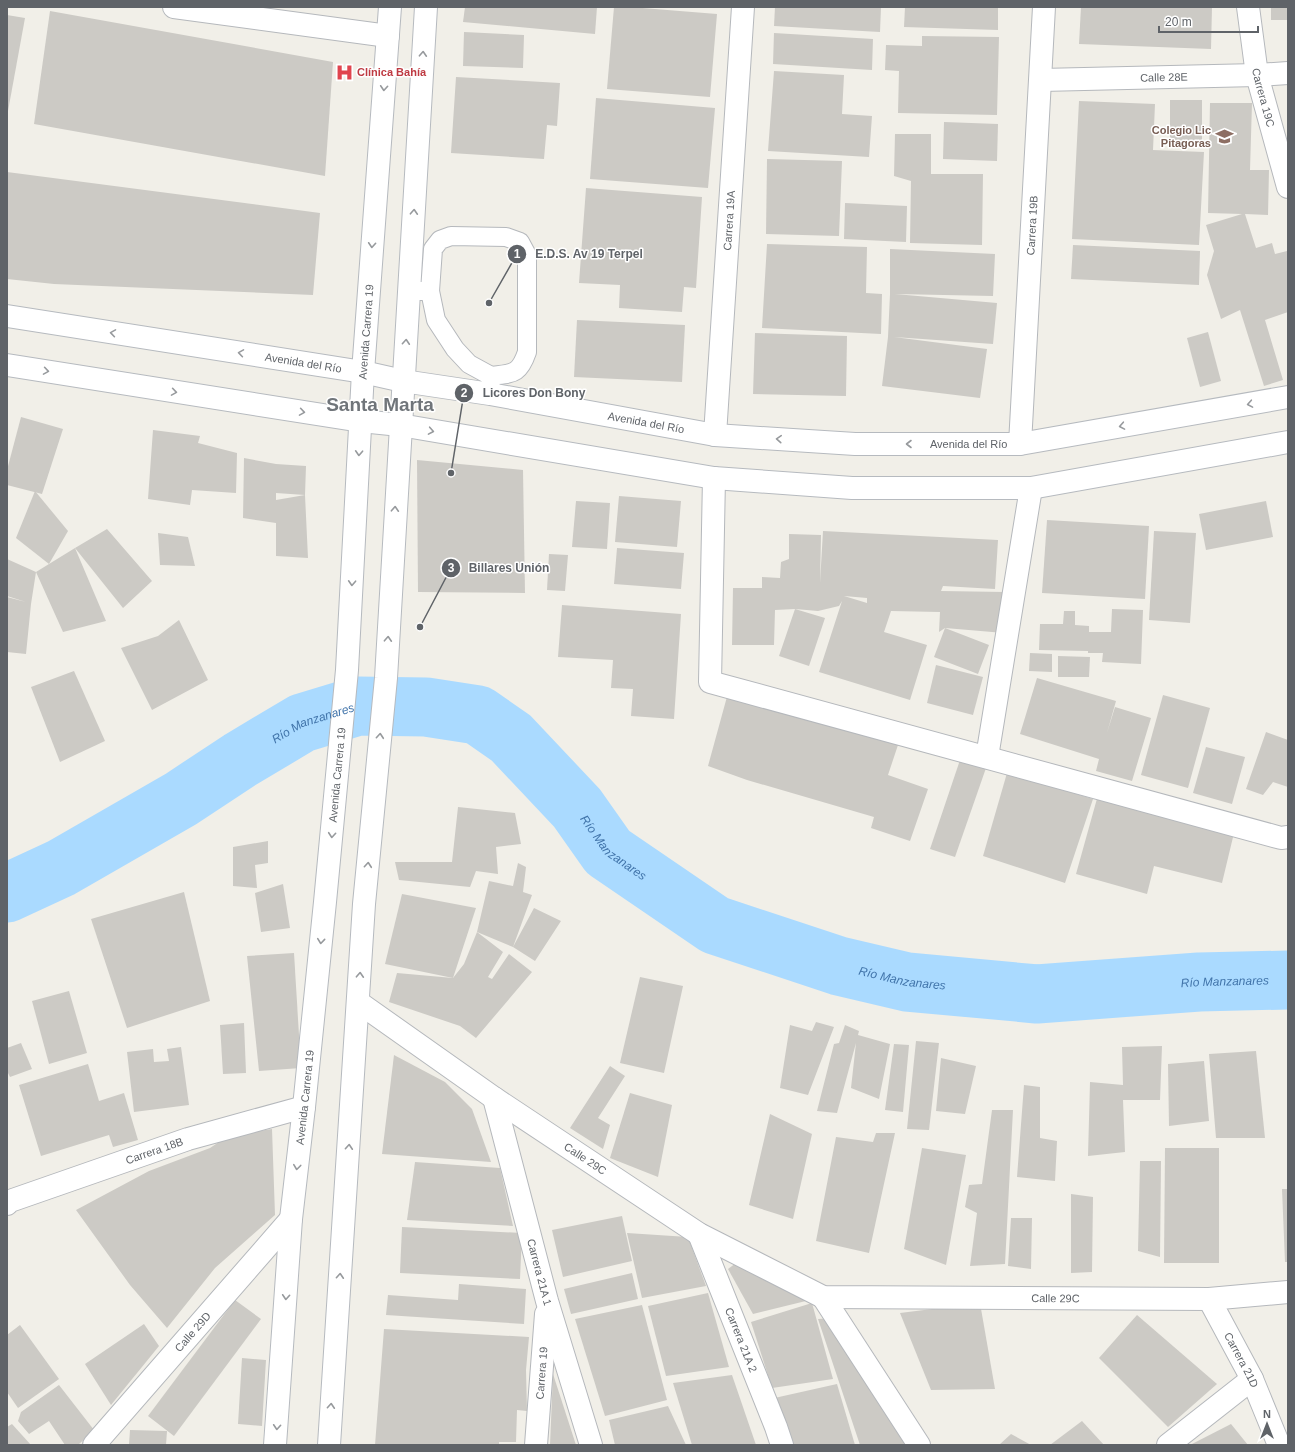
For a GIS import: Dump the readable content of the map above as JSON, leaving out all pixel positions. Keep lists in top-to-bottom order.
{
  "streets": {
    "main road": [
      "Calle 28E",
      "Carrera 19C",
      "Carrera 19A",
      "Carrera 19B",
      "Avenida Carrera 19",
      "Avenida del Río",
      "Carrera 18B",
      "Calle 29C",
      "Carrera 21A 1",
      "Calle 29D",
      "Carrera 21A 2",
      "Carrera 21D",
      "Carrera 19"
    ]
  },
  "crossings": [
    ["Calle 28E", "Carrera 19C"],
    ["Calle 28E", "Carrera 19B"],
    ["Carrera 19A", "Avenida del Río"],
    ["Carrera 19B", "Avenida del Río"],
    ["Avenida Carrera 19", "Avenida del Río"],
    ["Avenida Carrera 19", "Carrera 18B"],
    ["Avenida Carrera 19", "Calle 29D"],
    ["Calle 29C", "Carrera 21A 1"],
    ["Calle 29C", "Carrera 21A 2"],
    ["Calle 29C", "Carrera 21D"],
    ["Carrera 21A 1", "Carrera 19"]
  ],
  "districts": ["Santa Marta"],
  "water": ["Río Manzanares"],
  "places": {
    "hospital": ["Clínica Bahía"],
    "school or university": ["Colegio Lic Pitagoras"],
    "other": ["E.D.S. Av 19 Terpel", "Licores Don Bony", "Billares Unión"]
  },
  "scale_bar": "20 m",
  "north": "top"
}
